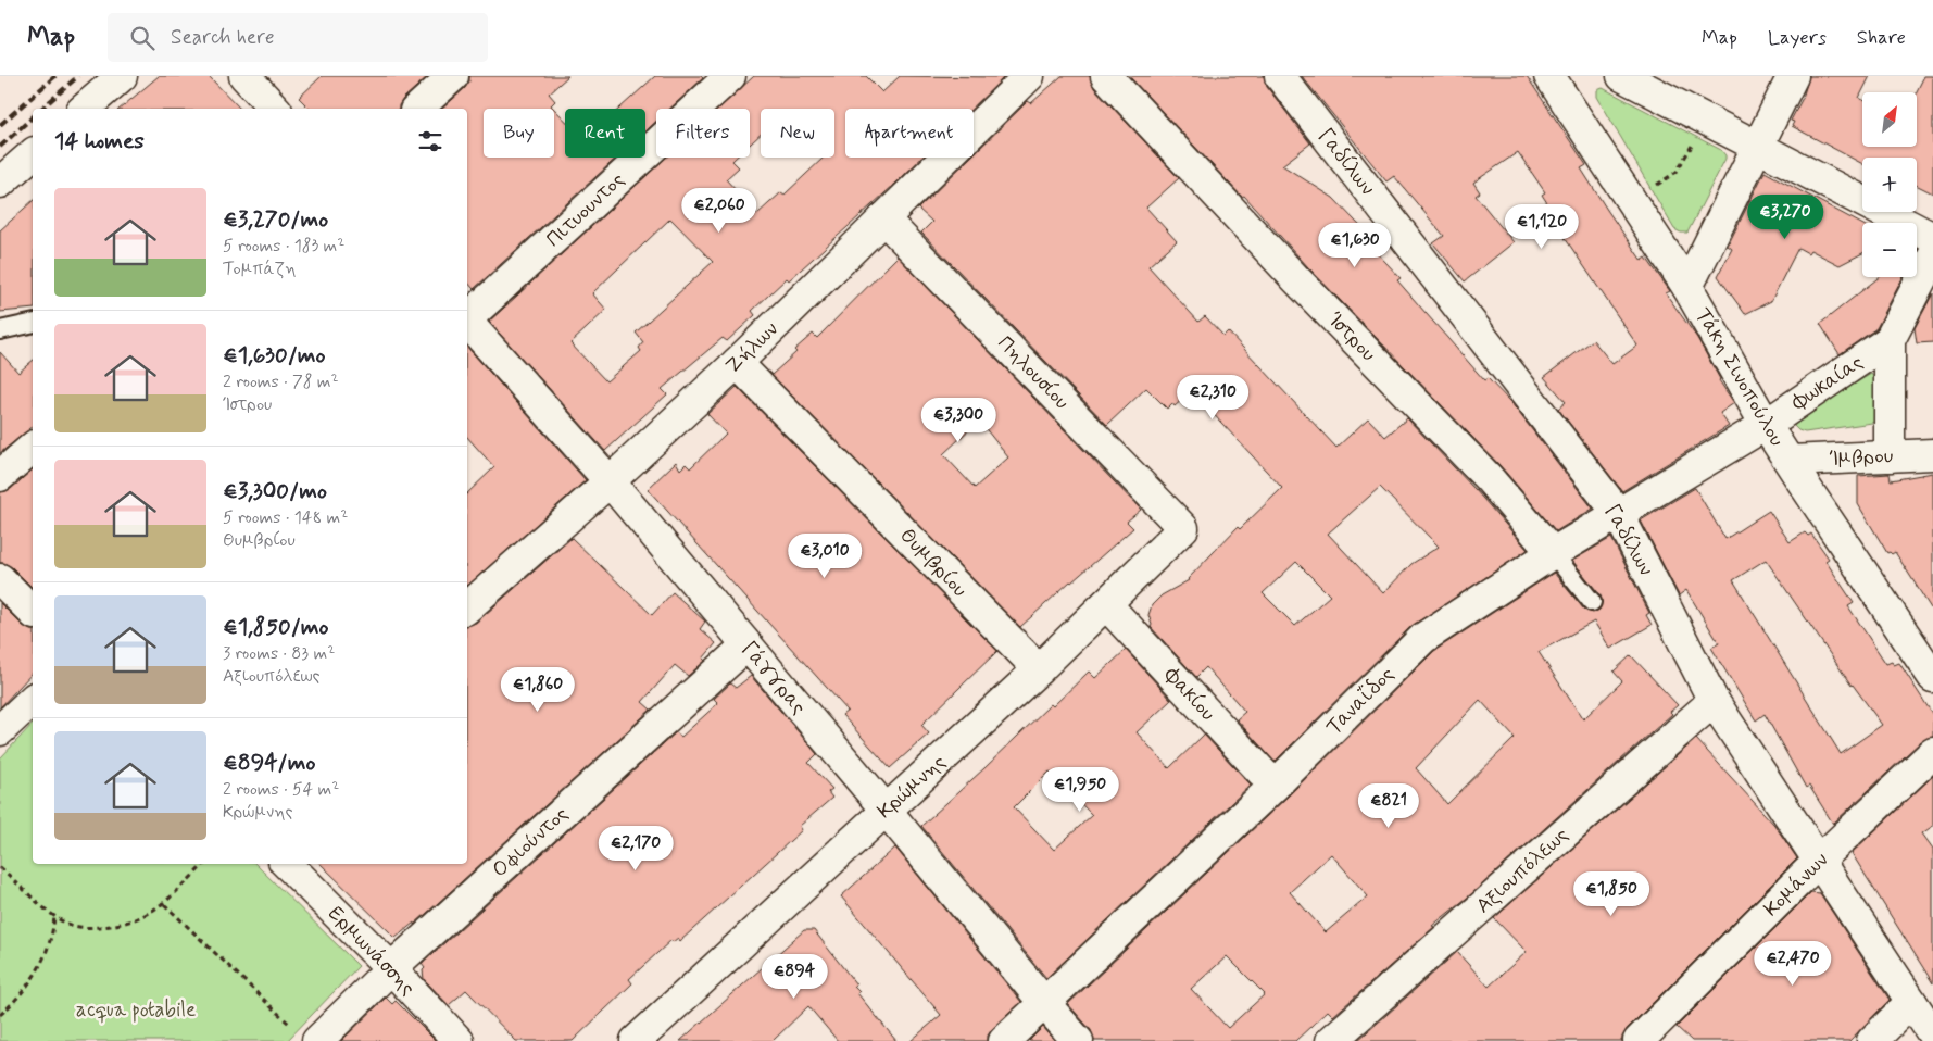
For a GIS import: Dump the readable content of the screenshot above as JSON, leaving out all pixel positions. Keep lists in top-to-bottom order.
{
  "streets": {
    "street": [
      "Γαδίλων",
      "Πιτυουντος",
      "Ίστρου",
      "Ζήλων",
      "Πηλουσίου",
      "Τάκη Σινοπούλου",
      "Φωκαίας",
      "Ίμβρου",
      "Θυμβρίου",
      "Γάγγρας",
      "Φακίου",
      "Ταναΐδος",
      "Κρώμνης",
      "Οφιούντος",
      "Αξιουπόλεως",
      "Κομάνων",
      "Ερμωνάσσης"
    ]
  },
  "crossings": [
    ["Γαδίλων", "Ταναΐδος"],
    ["Γαδίλων", "Αξιουπόλεως"],
    ["Γαδίλων", "Κομάνων"],
    ["Ίστρου", "Ταναΐδος"],
    ["Ζήλων", "Πηλουσίου"],
    ["Ζήλων", "Θυμβρίου"],
    ["Ζήλων", "Γάγγρας"],
    ["Πηλουσίου", "Κρώμνης"],
    ["Τάκη Σινοπούλου", "Φωκαίας"],
    ["Τάκη Σινοπούλου", "Ίμβρου"],
    ["Τάκη Σινοπούλου", "Ταναΐδος"],
    ["Φωκαίας", "Ίμβρου"],
    ["Φωκαίας", "Ταναΐδος"],
    ["Θυμβρίου", "Κρώμνης"],
    ["Γάγγρας", "Ταναΐδος"],
    ["Γάγγρας", "Κρώμνης"],
    ["Γάγγρας", "Οφιούντος"],
    ["Φακίου", "Ταναΐδος"],
    ["Φακίου", "Κρώμνης"],
    ["Οφιούντος", "Ερμωνάσσης"]
  ],
  "parks": ["acqua potabile"],
  "north": "top right",
  "page": {
    "header": "Map",
    "search": "Search here",
    "nav": ["Map", "Layers", "Share"],
    "map_buttons": ["+", "−"],
    "chip": [
      "Buy",
      "Rent",
      "Filters",
      "New",
      "Apartment"
    ],
    "heading": "14 homes",
    "list": [
      {
        "name": "€3,270/mo",
        "note": "5 rooms · 183 m² · Τομπάζη"
      },
      {
        "name": "€1,630/mo",
        "note": "2 rooms · 78 m² · Ίστρου"
      },
      {
        "name": "€3,300/mo",
        "note": "5 rooms · 148 m² · Θυμβρίου"
      },
      {
        "name": "€1,850/mo",
        "note": "3 rooms · 83 m² · Αξιουπόλεως"
      },
      {
        "name": "€894/mo",
        "note": "2 rooms · 54 m² · Κρώμνης"
      }
    ],
    "price": [
      "€2,060",
      "€3,270",
      "€1,120",
      "€1,630",
      "€2,310",
      "€3,300",
      "€3,010",
      "€1,860",
      "€1,950",
      "€821",
      "€2,170",
      "€1,850",
      "€2,470",
      "€894"
    ]
  }
}
